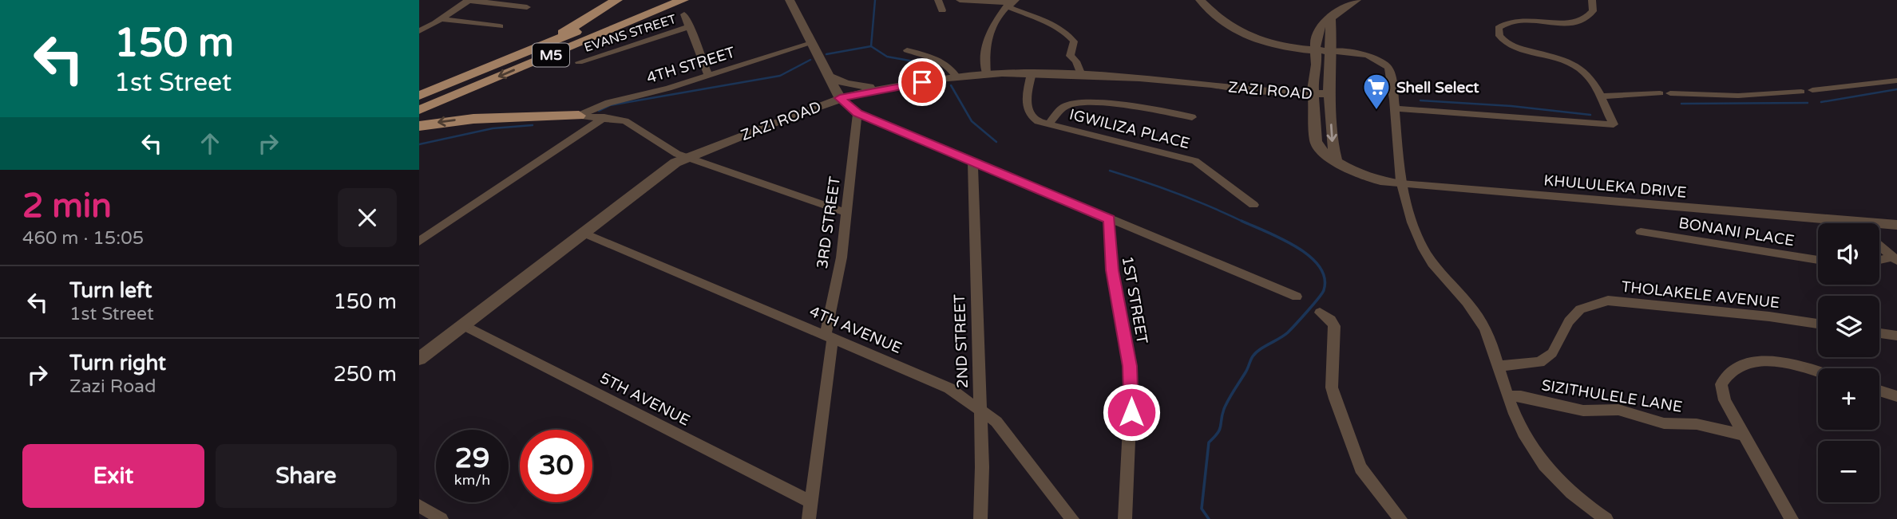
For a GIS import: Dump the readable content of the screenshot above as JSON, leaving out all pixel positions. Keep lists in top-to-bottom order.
{
  "streets": {
    "main road": ["M5"],
    "street": [
      "EVANS STREET",
      "4TH STREET",
      "ZAZI ROAD",
      "IGWILIZA PLACE",
      "KHULULEKA DRIVE",
      "3RD STREET",
      "BONANI PLACE",
      "THOLAKELE AVENUE",
      "1ST STREET",
      "4TH AVENUE",
      "2ND STREET",
      "SIZITHULELE LANE",
      "5TH AVENUE"
    ]
  },
  "crossings": [
    ["ZAZI ROAD", "IGWILIZA PLACE"],
    ["ZAZI ROAD", "KHULULEKA DRIVE"],
    ["ZAZI ROAD", "1ST STREET"],
    ["ZAZI ROAD", "4TH AVENUE"],
    ["ZAZI ROAD", "5TH AVENUE"],
    ["3RD STREET", "1ST STREET"],
    ["3RD STREET", "4TH AVENUE"],
    ["3RD STREET", "5TH AVENUE"],
    ["1ST STREET", "2ND STREET"],
    ["4TH AVENUE", "2ND STREET"]
  ],
  "places": {
    "supermarket": ["Shell Select"]
  },
  "page": {
    "turn": ["150 m", "1st Street"],
    "heading": ["2 min", "460 m · 15:05"],
    "map_buttons": ["+", "−"],
    "list": [
      {
        "name": "Turn left",
        "note": "1st Street",
        "value": "150 m"
      },
      {
        "name": "Turn right",
        "note": "Zazi Road",
        "value": "250 m"
      }
    ],
    "speed": "29 km/h",
    "limit": "30",
    "buttons": ["Exit", "Share"]
  }
}
